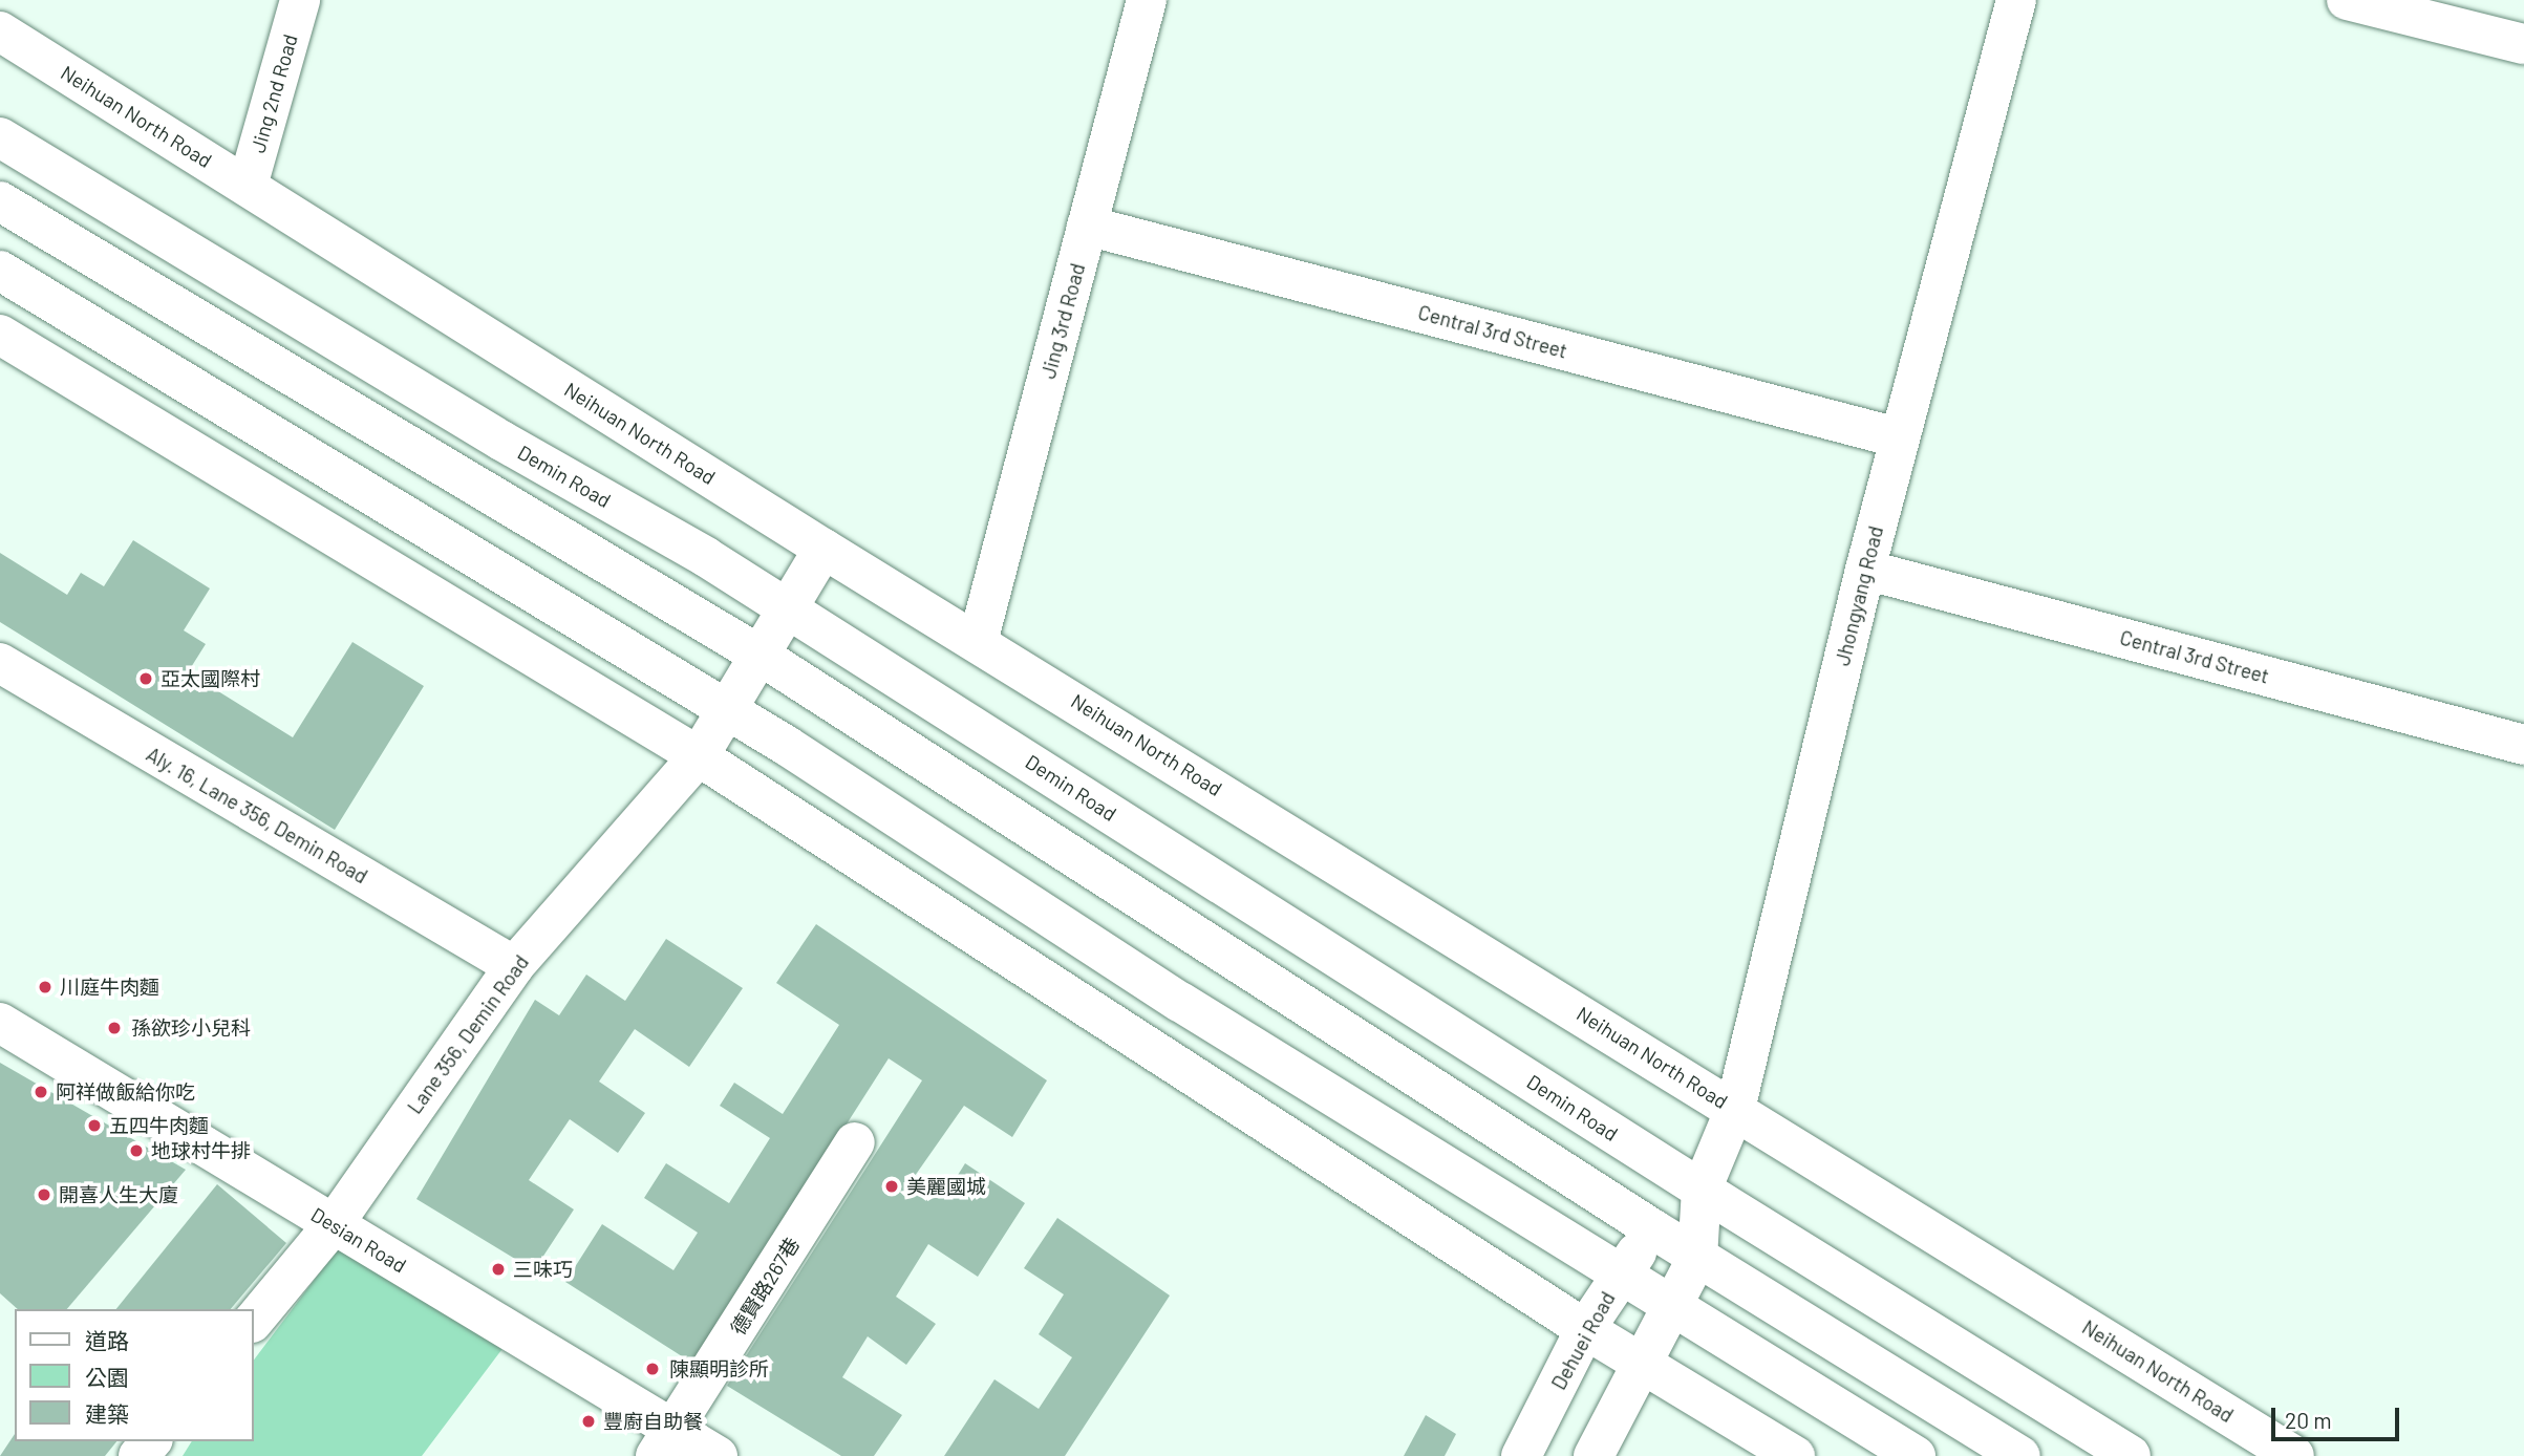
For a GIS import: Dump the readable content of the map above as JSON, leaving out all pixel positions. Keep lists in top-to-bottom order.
{
  "streets": {
    "street": [
      "Jing 2nd Road",
      "Neihuan North Road",
      "Jing 3rd Road",
      "Central 3rd Street",
      "Demin Road",
      "Jhongyang Road",
      "Aly. 16, Lane 356, Demin Road",
      "Lane 356, Demin Road",
      "Desian Road",
      "德賢路267巷",
      "Dehuei Road"
    ]
  },
  "crossings": [
    ["Jing 2nd Road", "Neihuan North Road"],
    ["Neihuan North Road", "Jing 3rd Road"],
    ["Neihuan North Road", "Jhongyang Road"],
    ["Neihuan North Road", "Lane 356, Demin Road"],
    ["Jing 3rd Road", "Central 3rd Street"],
    ["Central 3rd Street", "Jhongyang Road"],
    ["Demin Road", "Jhongyang Road"],
    ["Demin Road", "Lane 356, Demin Road"],
    ["Demin Road", "Dehuei Road"],
    ["Jhongyang Road", "Dehuei Road"],
    ["Aly. 16, Lane 356, Demin Road", "Lane 356, Demin Road"],
    ["Lane 356, Demin Road", "Desian Road"],
    ["Desian Road", "德賢路267巷"]
  ],
  "places": [
    "亞太國際村",
    "川庭牛肉麵",
    "孫欲珍小兒科",
    "阿祥做飯給你吃",
    "五四牛肉麵",
    "地球村牛排",
    "美麗國城",
    "開喜人生大廈",
    "三味巧",
    "陳顯明診所",
    "豐廚自助餐"
  ],
  "legend": ["道路", "公園", "建築"],
  "scale_bar": "20 m"
}
